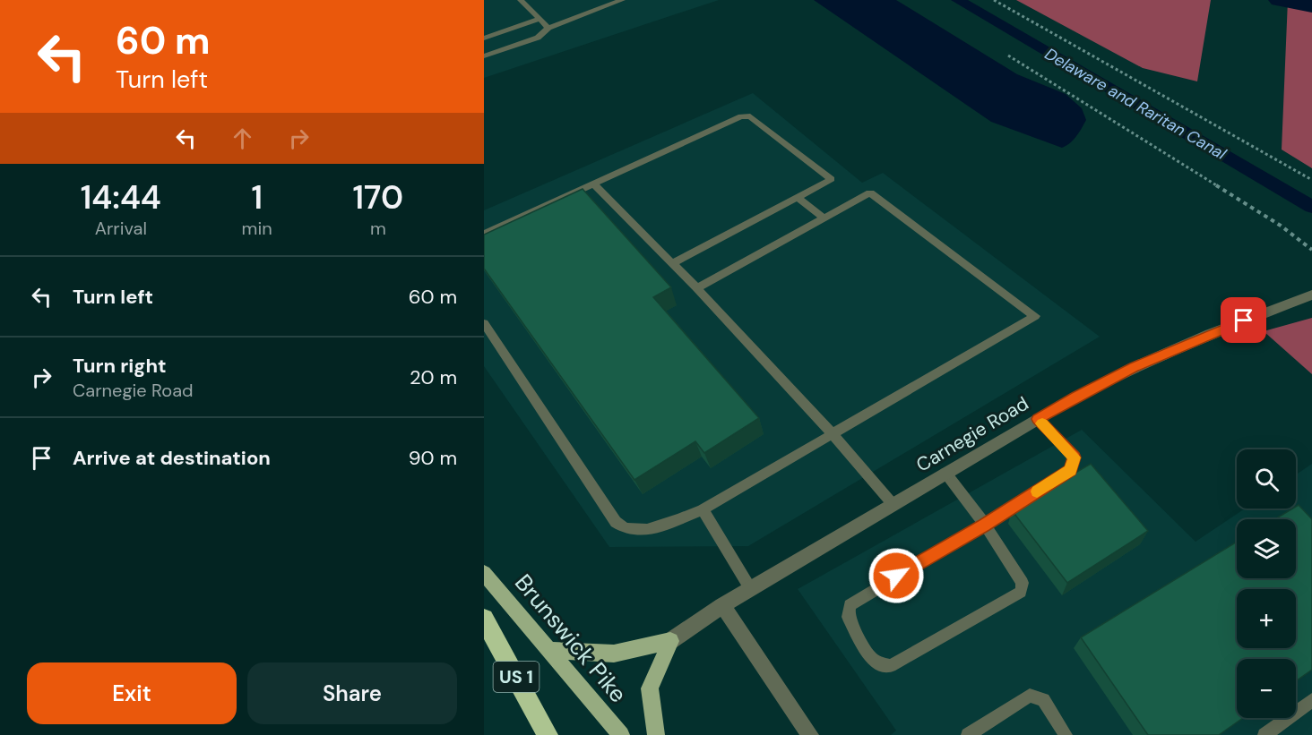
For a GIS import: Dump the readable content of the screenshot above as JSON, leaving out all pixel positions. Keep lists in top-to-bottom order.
{
  "streets": {
    "highway": ["US 1"],
    "main road": ["Brunswick Pike"],
    "street": ["Carnegie Road"]
  },
  "water": ["Delaware and Raritan Canal"],
  "page": {
    "turn": ["60 m", "Turn left"],
    "eta": [
      "14:44",
      "Arrival",
      "1",
      "min",
      "170",
      "m"
    ],
    "list": [
      {
        "name": "Turn left",
        "value": "60 m"
      },
      {
        "name": "Turn right",
        "note": "Carnegie Road",
        "value": "20 m"
      },
      {
        "name": "Arrive at destination",
        "value": "90 m"
      }
    ],
    "map_buttons": ["+", "−"],
    "buttons": ["Exit", "Share"]
  }
}
